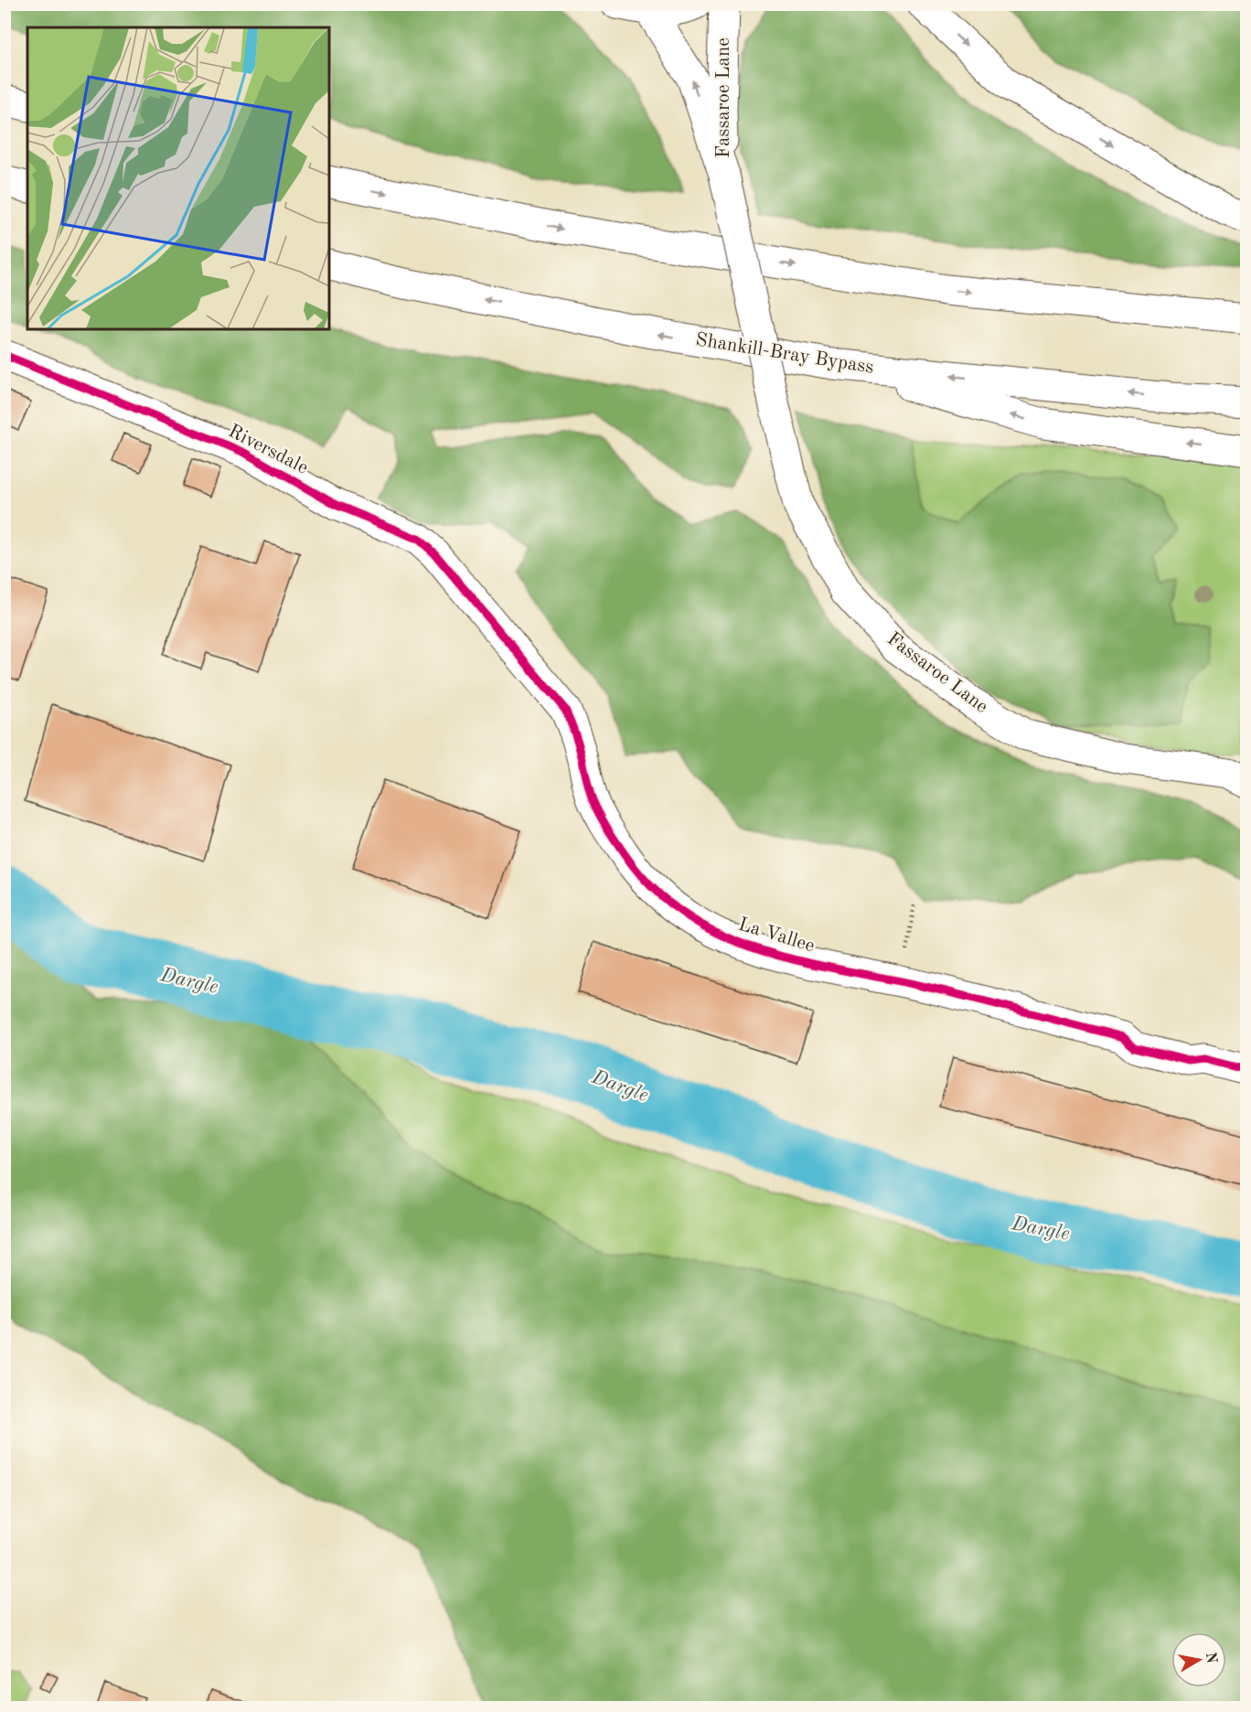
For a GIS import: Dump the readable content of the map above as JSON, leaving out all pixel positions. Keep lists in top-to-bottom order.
{
  "streets": {
    "main road": [
      "Fassaroe Lane",
      "Shankill-Bray Bypass",
      "Riversdale",
      "La Vallee"
    ]
  },
  "crossings": [
    ["Riversdale", "La Vallee"]
  ],
  "water": ["Dargle"],
  "north": "right"
}
